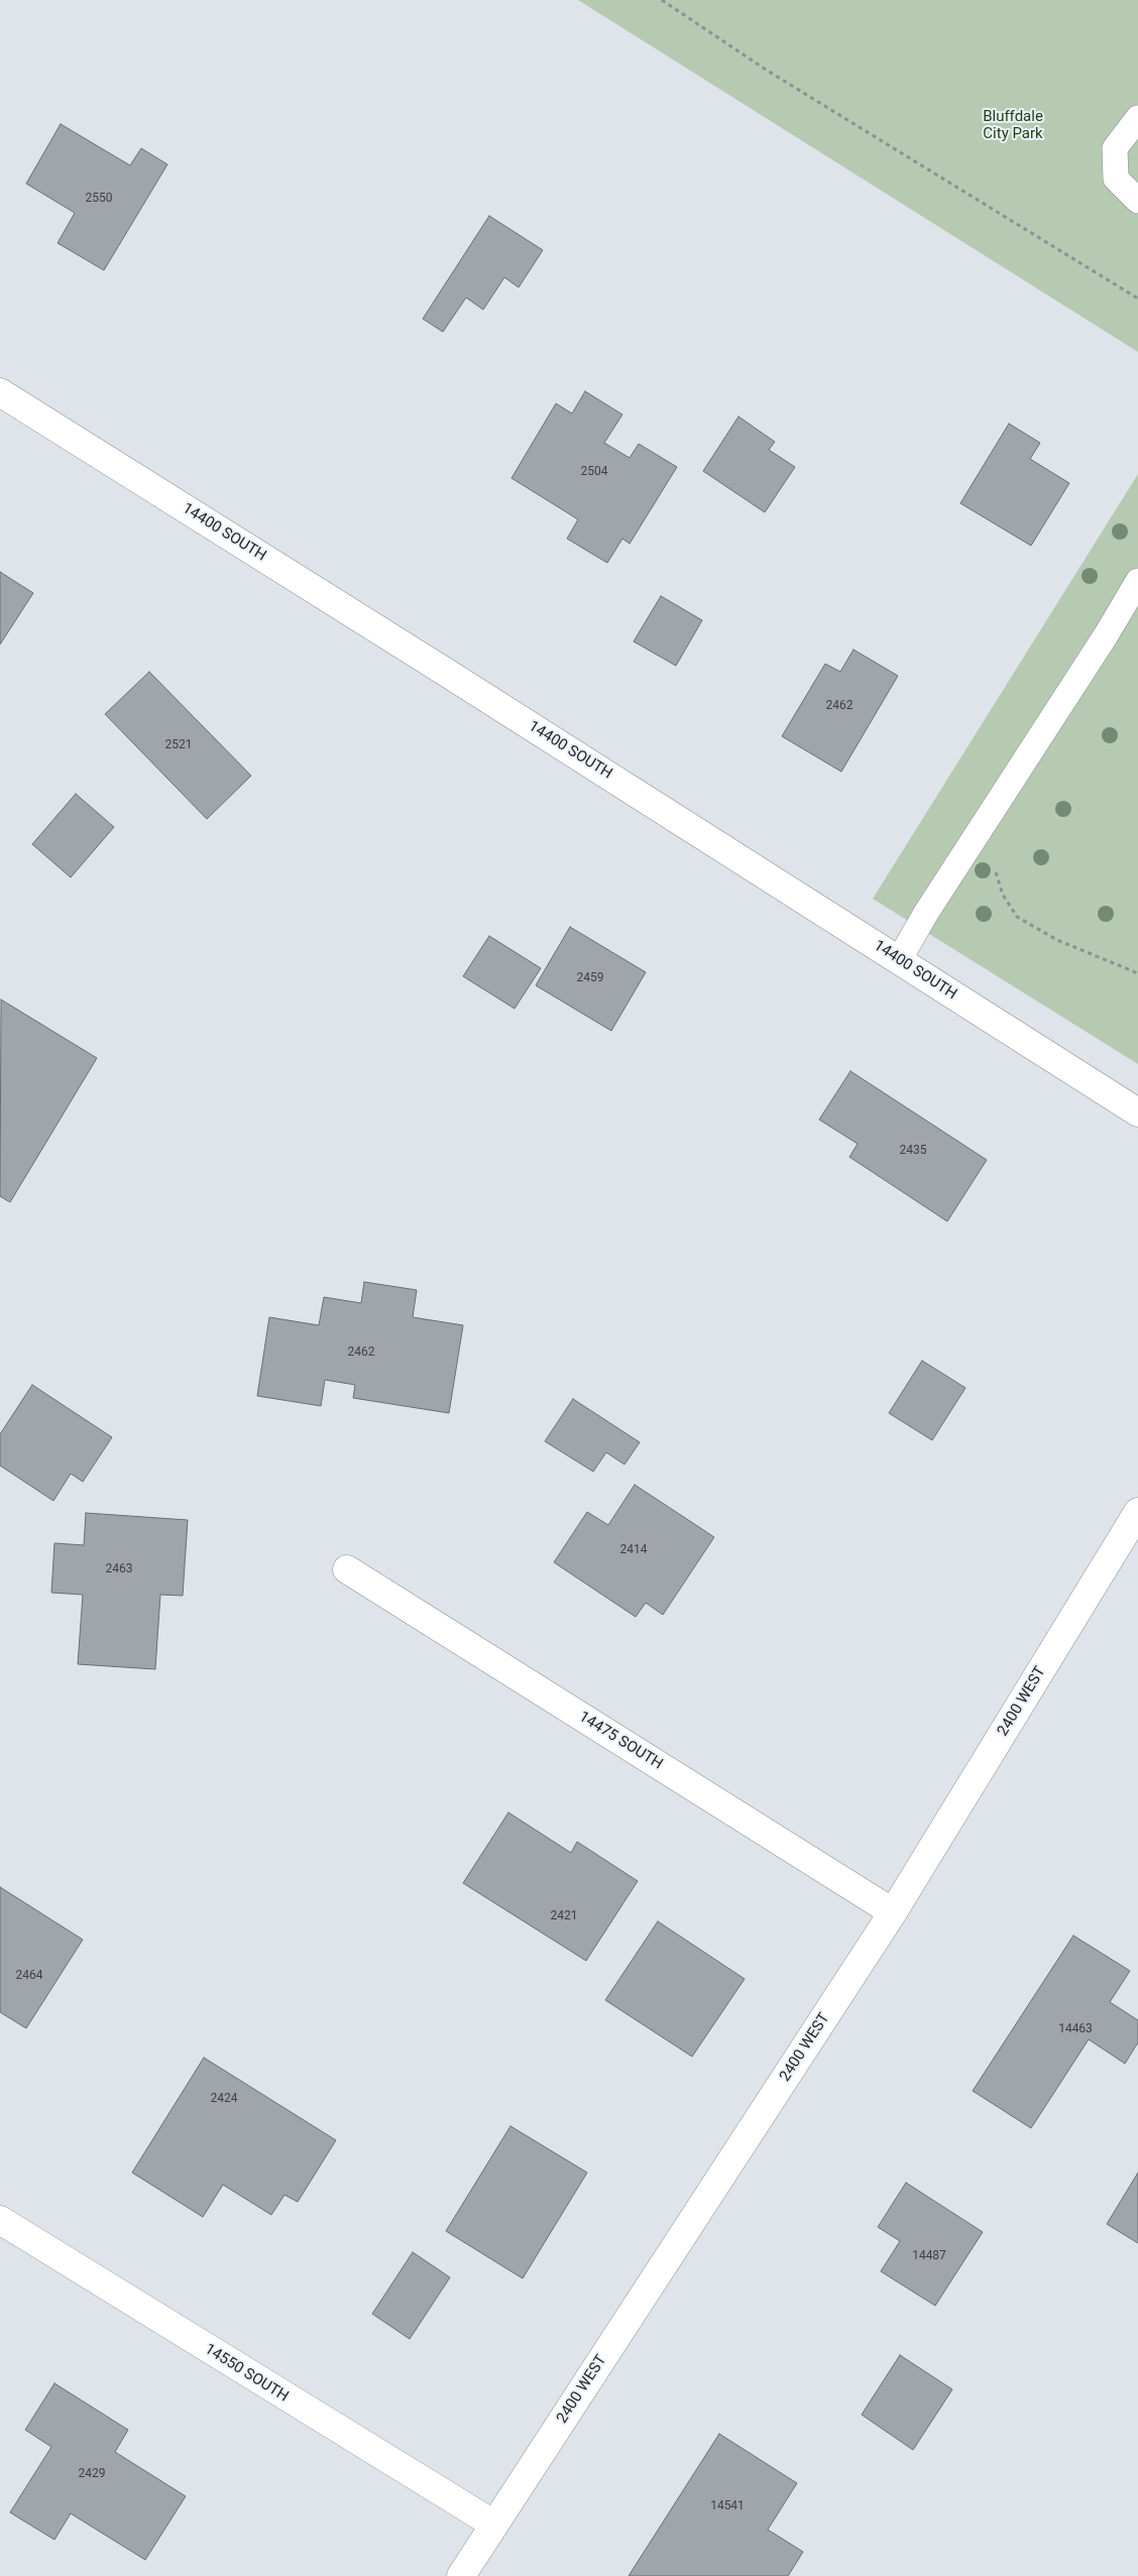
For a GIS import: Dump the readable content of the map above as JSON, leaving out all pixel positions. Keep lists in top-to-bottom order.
{
  "streets": {
    "street": [
      "14400 SOUTH",
      "2400 WEST",
      "14475 SOUTH",
      "14550 SOUTH"
    ]
  },
  "crossings": [
    ["2400 WEST", "14475 SOUTH"],
    ["2400 WEST", "14550 SOUTH"]
  ],
  "parks": ["Bluffdale City Park"],
  "house_numbers": [
    "2550",
    "2504",
    "2462",
    "2521",
    "2459",
    "2435",
    "2462",
    "2414",
    "2463",
    "2421",
    "2464",
    "14463",
    "2424",
    "14487",
    "2429",
    "14541"
  ]
}
